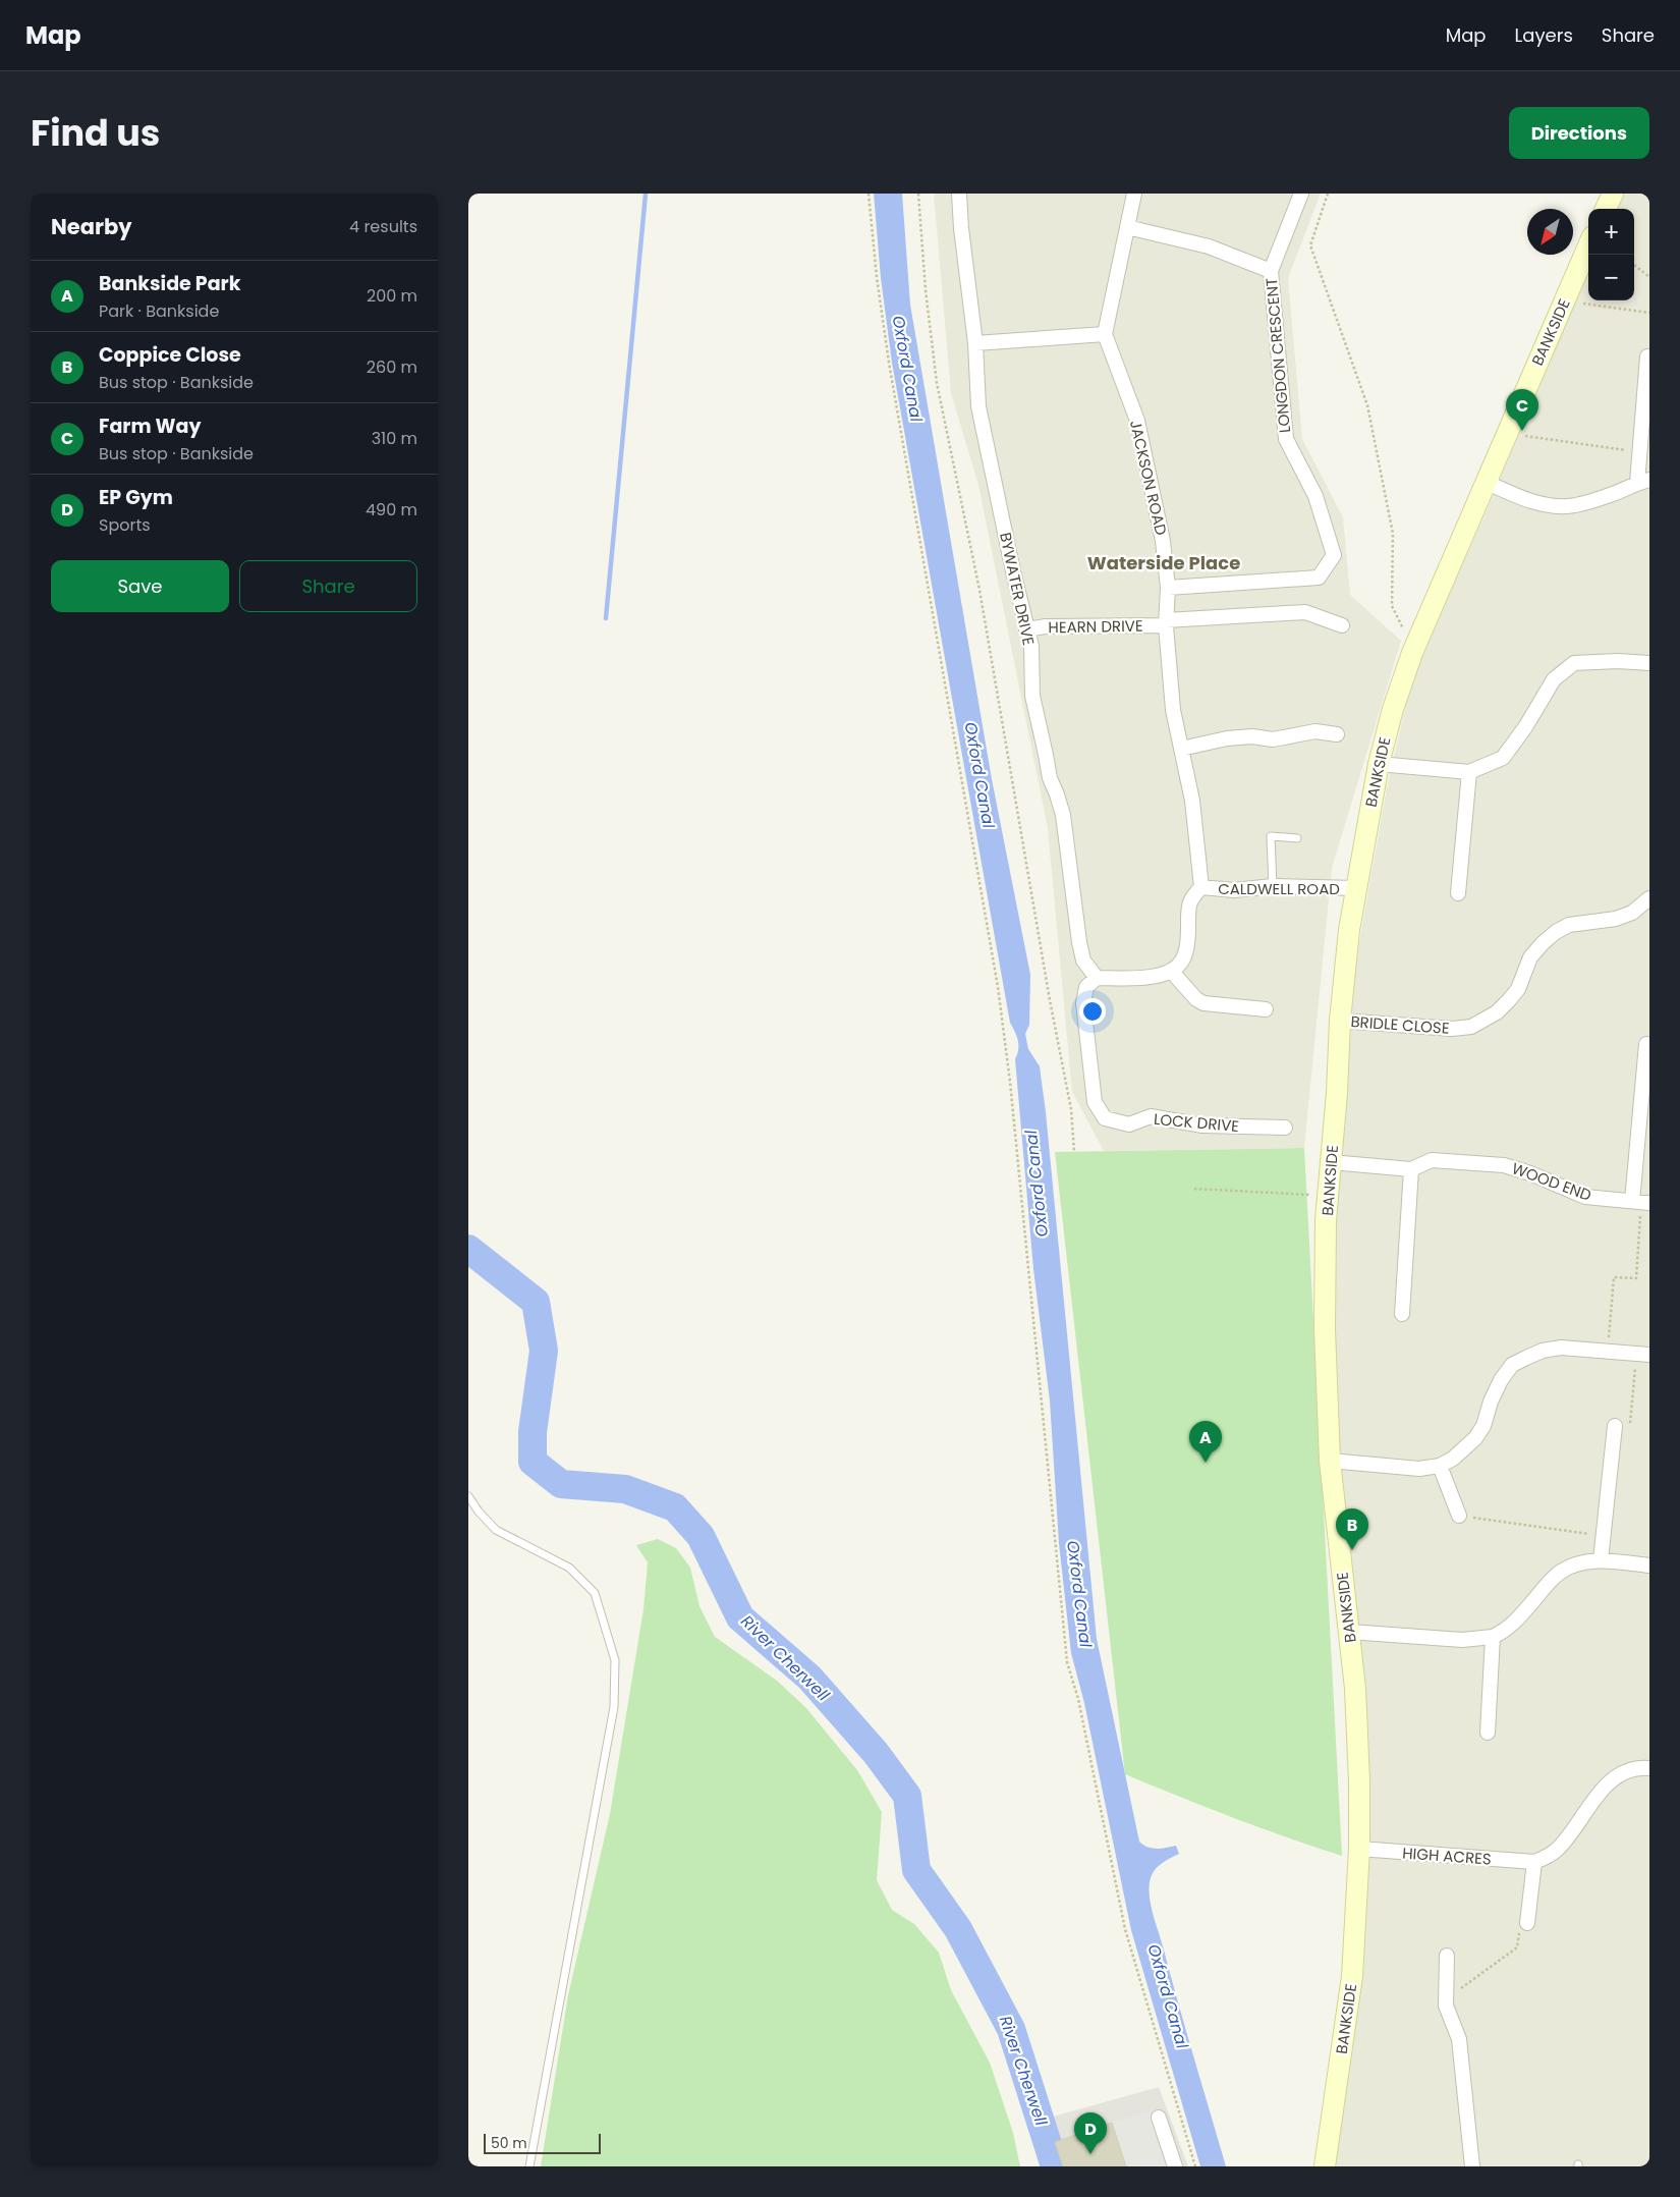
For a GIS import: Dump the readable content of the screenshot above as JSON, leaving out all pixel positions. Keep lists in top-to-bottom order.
{
  "streets": {
    "street": [
      "BANKSIDE",
      "LONGDON CRESCENT",
      "JACKSON ROAD",
      "BYWATER DRIVE",
      "HEARN DRIVE",
      "CALDWELL ROAD",
      "BRIDLE CLOSE",
      "LOCK DRIVE",
      "WOOD END",
      "HIGH ACRES"
    ]
  },
  "crossings": [
    ["BANKSIDE", "CALDWELL ROAD"],
    ["BANKSIDE", "BRIDLE CLOSE"],
    ["BANKSIDE", "WOOD END"],
    ["BANKSIDE", "HIGH ACRES"],
    ["LONGDON CRESCENT", "JACKSON ROAD"],
    ["JACKSON ROAD", "HEARN DRIVE"],
    ["JACKSON ROAD", "CALDWELL ROAD"],
    ["BYWATER DRIVE", "HEARN DRIVE"],
    ["BYWATER DRIVE", "LOCK DRIVE"],
    ["HEARN DRIVE", "CALDWELL ROAD"]
  ],
  "districts": ["Waterside Place"],
  "water": ["Oxford Canal", "River Cherwell"],
  "scale_bar": "50 m",
  "north": "bottom left",
  "page": {
    "header": "Map",
    "nav": ["Map", "Layers", "Share"],
    "title": "Find us",
    "buttons": [
      "Directions",
      ["Save", "Share"]
    ],
    "heading": ["Nearby", "4 results"],
    "map_buttons": ["+", "−"],
    "list": [
      {
        "mark": "A",
        "name": "Bankside Park",
        "note": "Park · Bankside",
        "value": "200 m"
      },
      {
        "mark": "B",
        "name": "Coppice Close",
        "note": "Bus stop · Bankside",
        "value": "260 m"
      },
      {
        "mark": "C",
        "name": "Farm Way",
        "note": "Bus stop · Bankside",
        "value": "310 m"
      },
      {
        "mark": "D",
        "name": "EP Gym",
        "note": "Sports",
        "value": "490 m"
      }
    ],
    "pins": [
      "C",
      "A",
      "B",
      "D"
    ],
    "scale": "50 m"
  }
}
